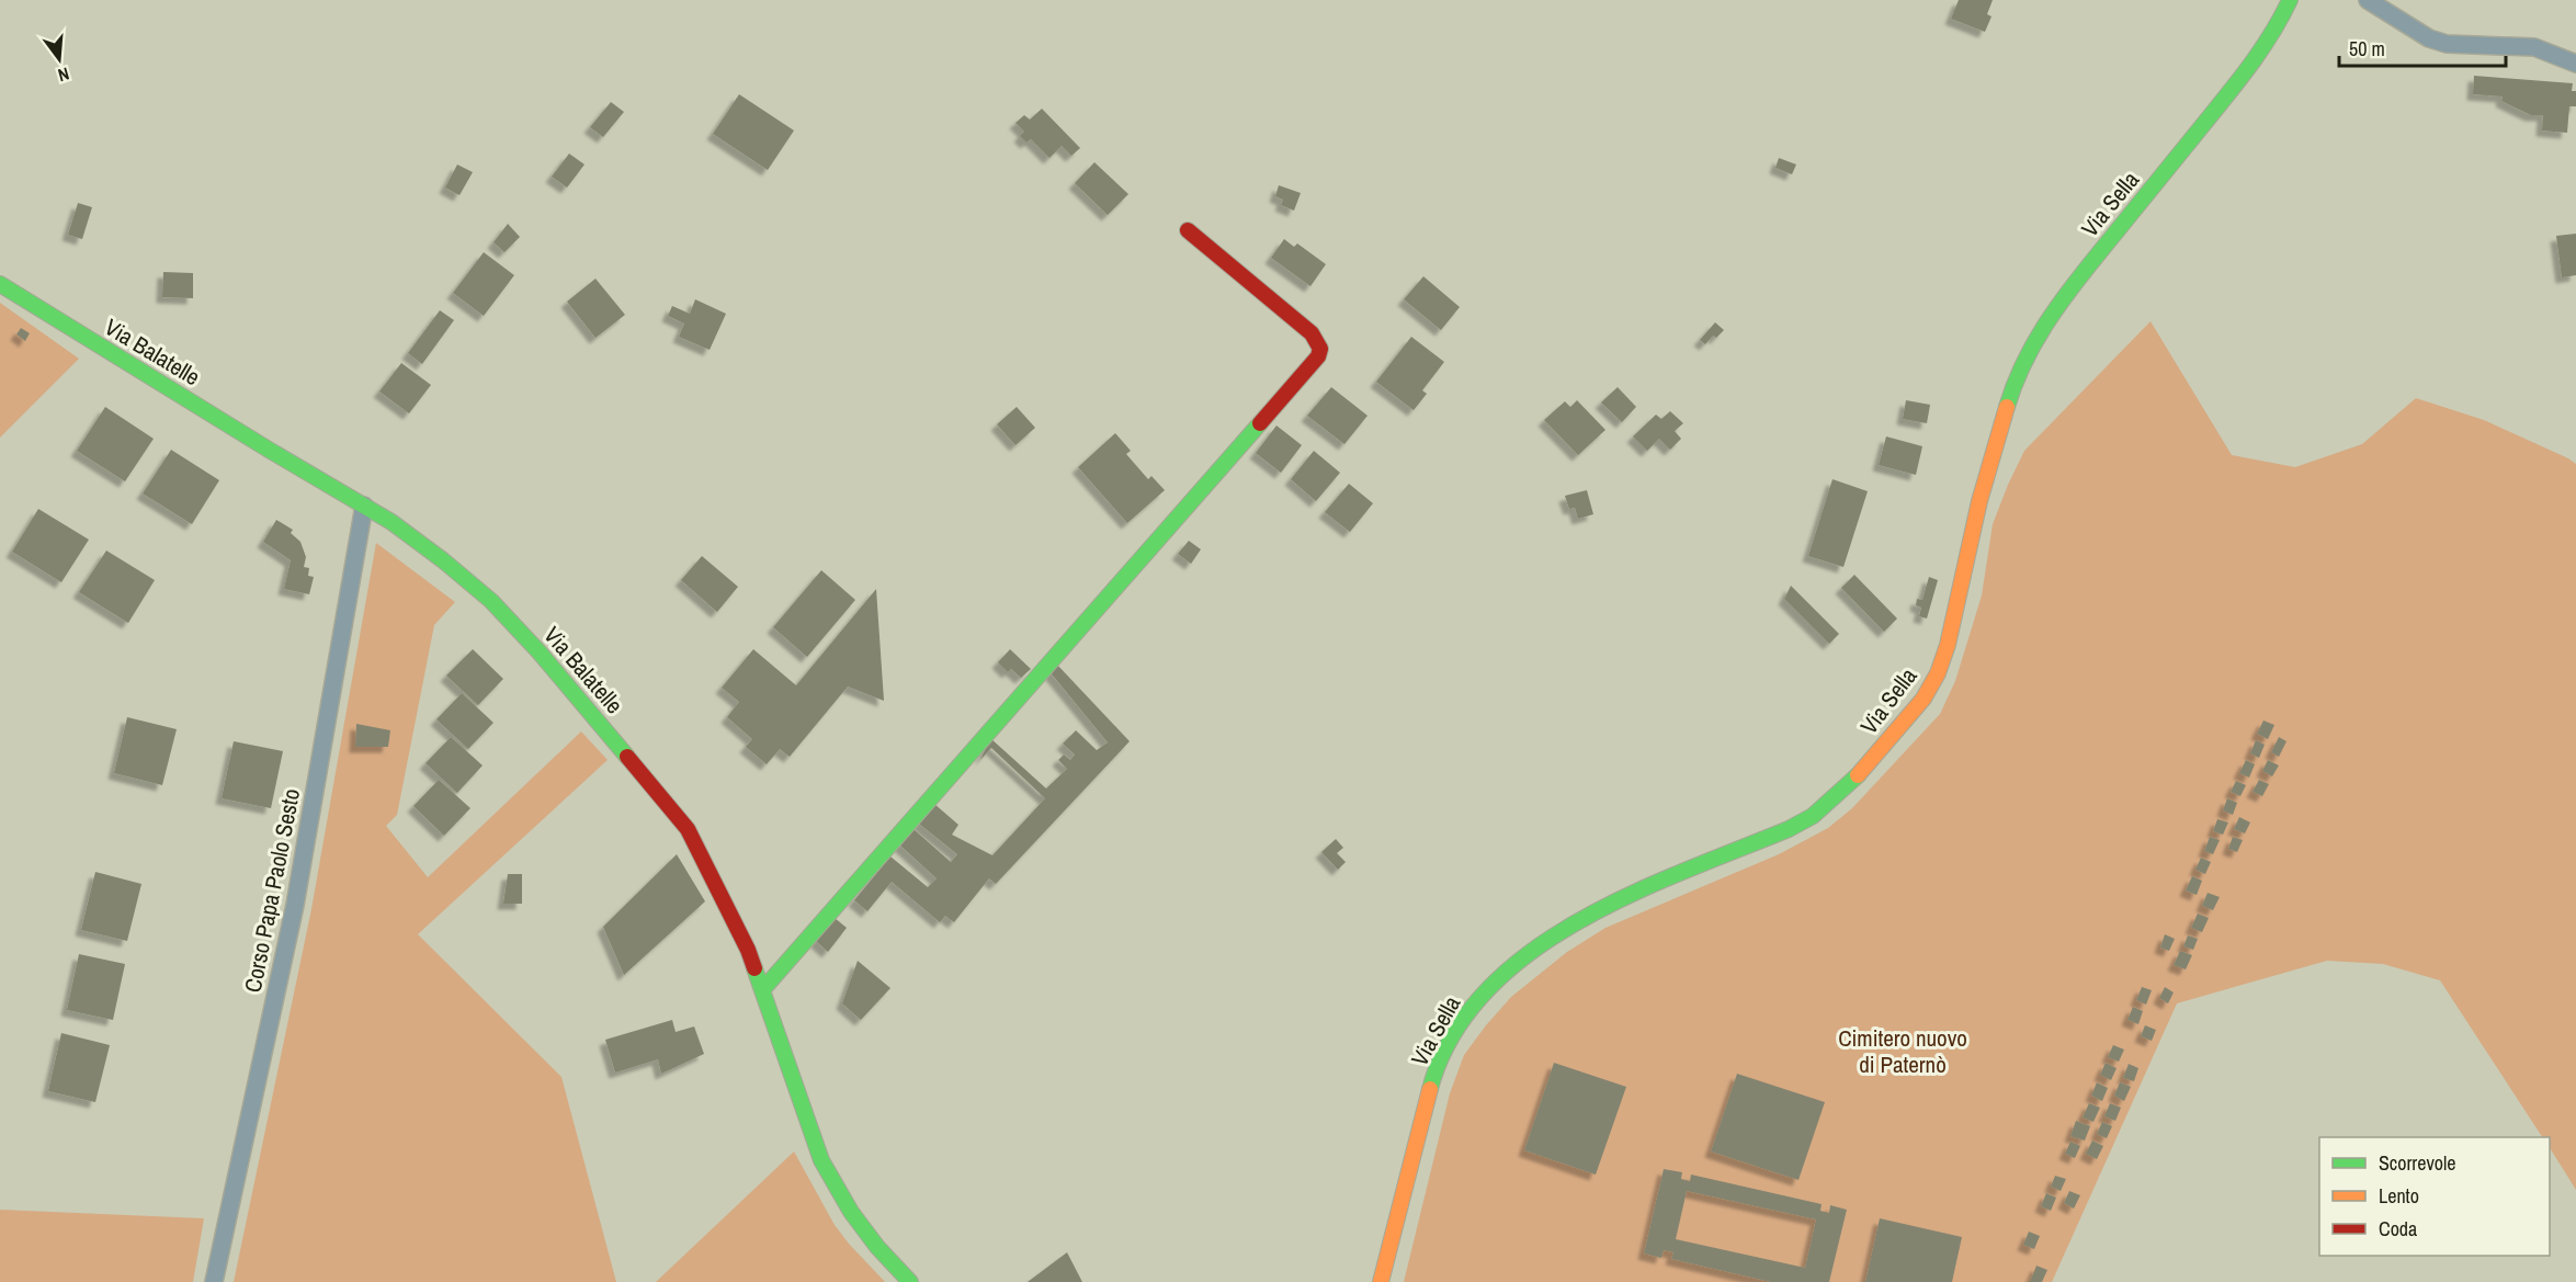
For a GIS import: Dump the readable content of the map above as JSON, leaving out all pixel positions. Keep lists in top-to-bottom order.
{
  "streets": {
    "street": ["Via Sella", "Via Balatelle", "Corso Papa Paolo Sesto"]
  },
  "crossings": [
    ["Via Balatelle", "Corso Papa Paolo Sesto"]
  ],
  "parks": ["Cimitero nuovo di Paternò"],
  "legend": ["Scorrevole", "Lento", "Coda"],
  "scale_bar": "50 m",
  "north": "bottom"
}
